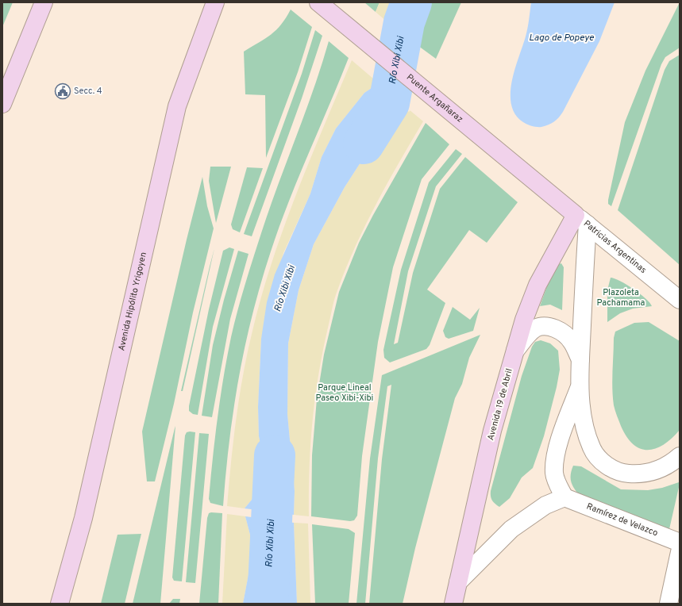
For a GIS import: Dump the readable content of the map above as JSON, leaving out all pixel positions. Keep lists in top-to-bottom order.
{
  "streets": {
    "main road": [
      "Puente Argañaraz",
      "Patricias Argentinas",
      "Avenida Hipólito Yrigoyen",
      "Avenida 19 de Abril"
    ],
    "street": ["Ramírez de Velazco"]
  },
  "crossings": [
    ["Puente Argañaraz", "Patricias Argentinas"],
    ["Patricias Argentinas", "Avenida 19 de Abril"]
  ],
  "water": ["Lago de Popeye", "Río Xibi Xibi"],
  "parks": ["Plazoleta Pachamama", "Parque Lineal Paseo Xibi-Xibi"],
  "places": {
    "public building": ["Secc. 4"]
  }
}
